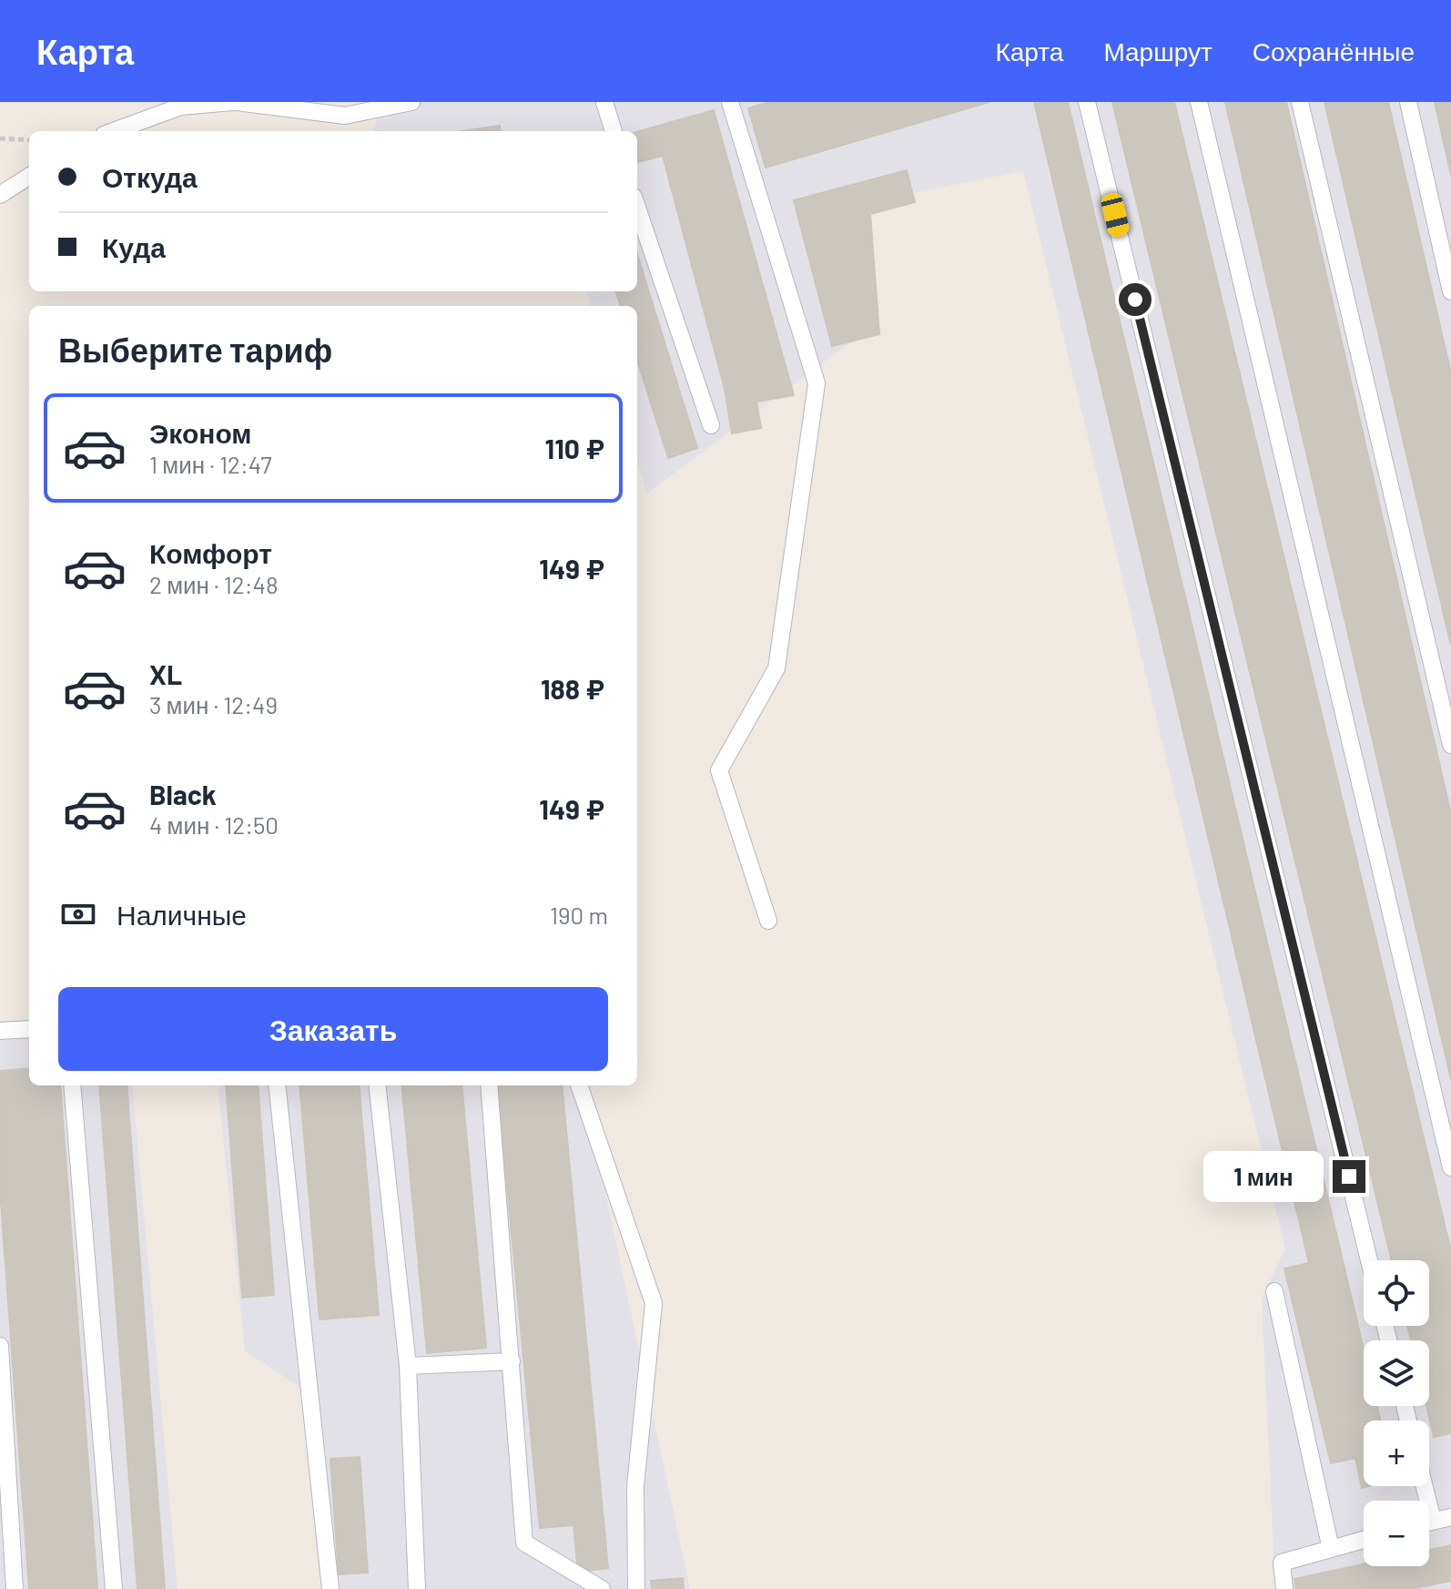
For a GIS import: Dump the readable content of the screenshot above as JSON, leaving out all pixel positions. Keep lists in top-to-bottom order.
{
  "page": {
    "header": "Карта",
    "nav": ["Карта", "Маршрут", "Сохранённые"],
    "banner": ["Откуда", "Куда"],
    "heading": "Выберите тариф",
    "list": [
      {
        "name": "Эконом",
        "note": "1 мин · 12:47",
        "value": "110 ₽"
      },
      {
        "name": "Комфорт",
        "note": "2 мин · 12:48",
        "value": "149 ₽"
      },
      {
        "name": "XL",
        "note": "3 мин · 12:49",
        "value": "188 ₽"
      },
      {
        "name": "Black",
        "note": "4 мин · 12:50",
        "value": "149 ₽"
      }
    ],
    "pay": ["Наличные", "190 m"],
    "buttons": "Заказать",
    "bubble": "1 мин",
    "map_buttons": ["+", "−"]
  }
}
